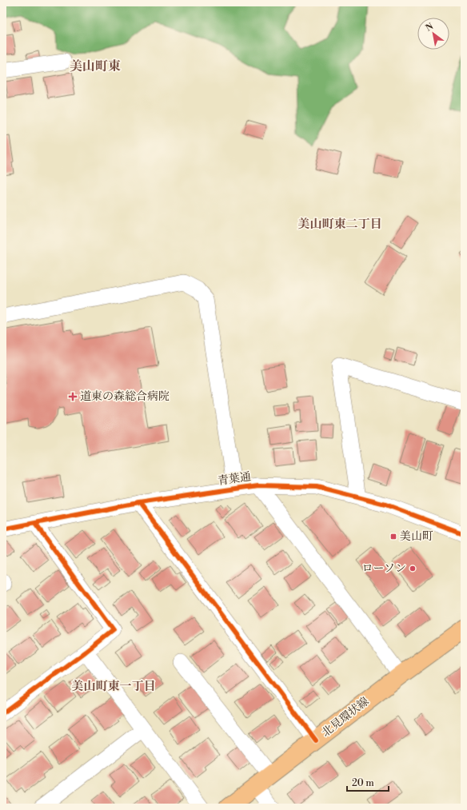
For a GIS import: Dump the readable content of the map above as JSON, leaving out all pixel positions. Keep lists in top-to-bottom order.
{
  "streets": {
    "main road": ["北見環状線"],
    "street": ["青葉通"]
  },
  "districts": ["美山町東", "美山町東二丁目", "美山町東一丁目"],
  "places": {
    "health": ["道東の森総合病院"],
    "transit": ["美山町"],
    "other": ["ローソン"]
  },
  "scale_bar": "20 m",
  "north": "top left"
}
